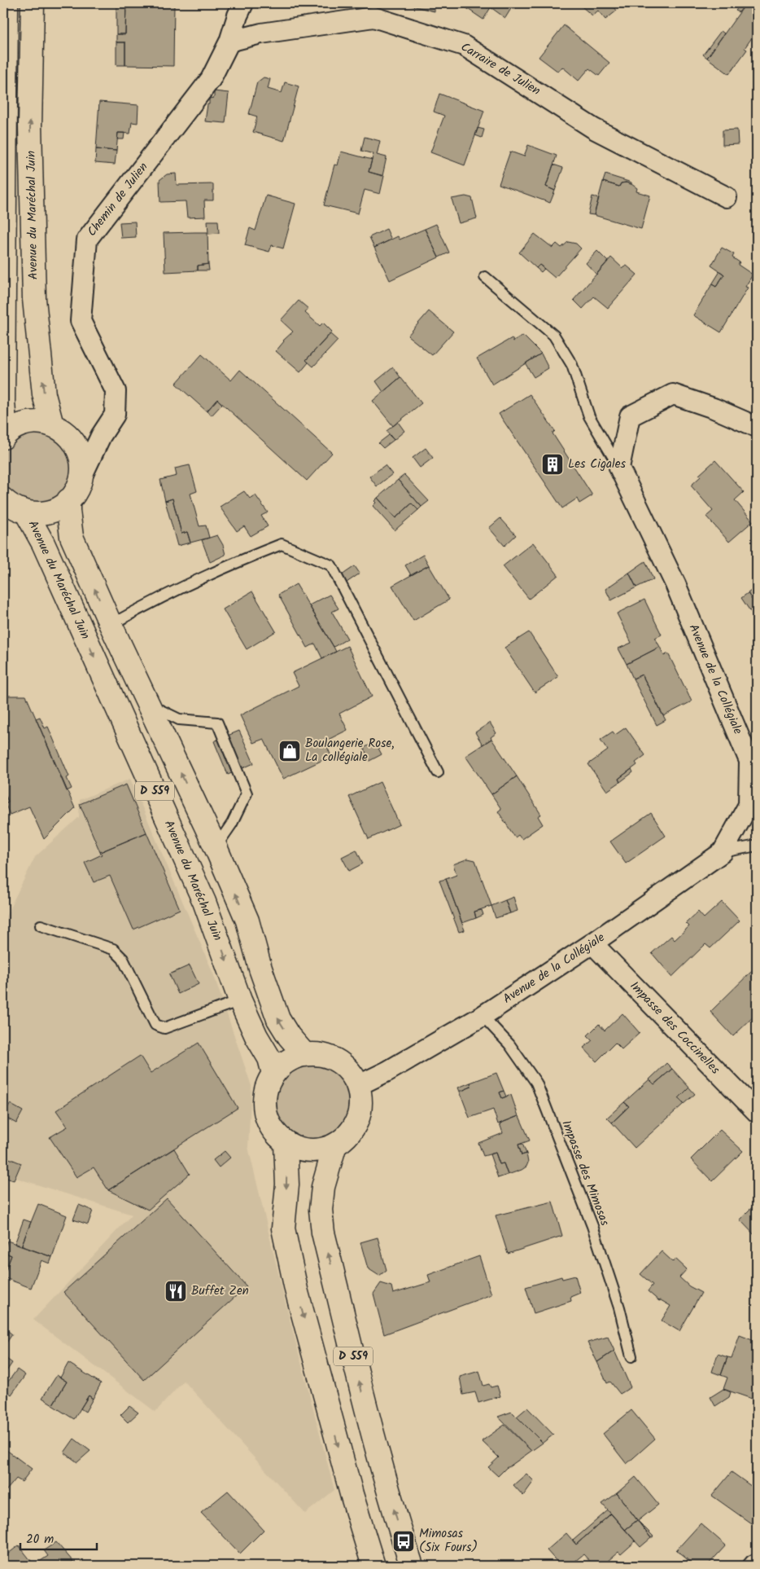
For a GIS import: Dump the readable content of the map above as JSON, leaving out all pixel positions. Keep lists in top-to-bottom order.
{
  "streets": {
    "main road": ["Avenue du Maréchal Juin", "D 559"],
    "street": [
      "Carraire de Julien",
      "Chemin de Julien",
      "Avenue de la Collégiale",
      "Impasse des Coccinelles"
    ],
    "lane": ["Impasse des Mimosas"]
  },
  "crossings": [
    ["Carraire de Julien", "Chemin de Julien"],
    ["Chemin de Julien", "Avenue du Maréchal Juin"],
    ["Avenue du Maréchal Juin", "Avenue de la Collégiale"],
    ["Avenue du Maréchal Juin", "D 559"],
    ["Avenue de la Collégiale", "D 559"],
    ["Avenue de la Collégiale", "Impasse des Coccinelles"],
    ["Avenue de la Collégiale", "Impasse des Mimosas"]
  ],
  "places": {
    "building": ["Les Cigales"],
    "shop": ["Boulangerie Rose, La collégiale"],
    "restaurant": ["Buffet Zen"],
    "bus stop": ["Mimosas (Six Fours)"]
  },
  "scale_bar": "20 m"
}
